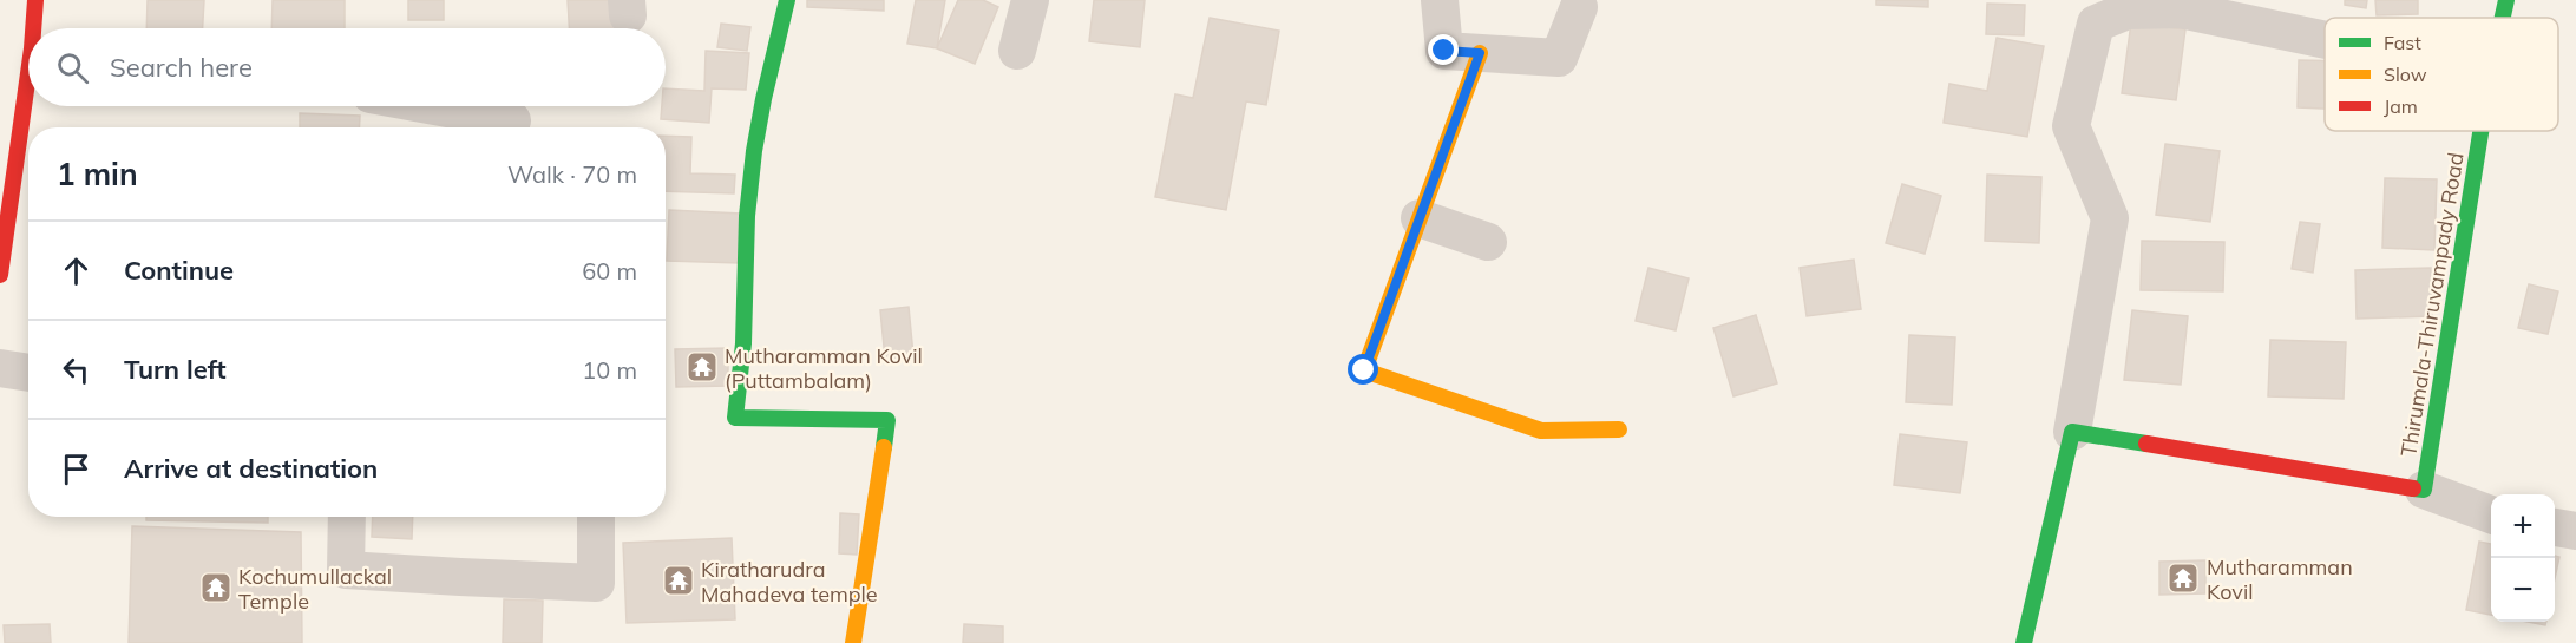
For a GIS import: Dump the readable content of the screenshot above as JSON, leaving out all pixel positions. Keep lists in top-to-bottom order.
{
  "streets": {
    "street": ["Thirumala-Thiruvampady Road"]
  },
  "places": {
    "temple": [
      "Mutharamman Kovil (Puttambalam)",
      "Mutharamman Kovil",
      "Kiratharudra Mahadeva temple",
      "Kochumullackal Temple"
    ]
  },
  "legend": ["Fast", "Slow", "Jam"],
  "page": {
    "search": "Search here",
    "heading": ["1 min", "Walk · 70 m"],
    "list": [
      ["Continue", "60 m"],
      ["Turn left", "10 m"],
      "Arrive at destination"
    ],
    "map_buttons": ["+", "−"]
  }
}
